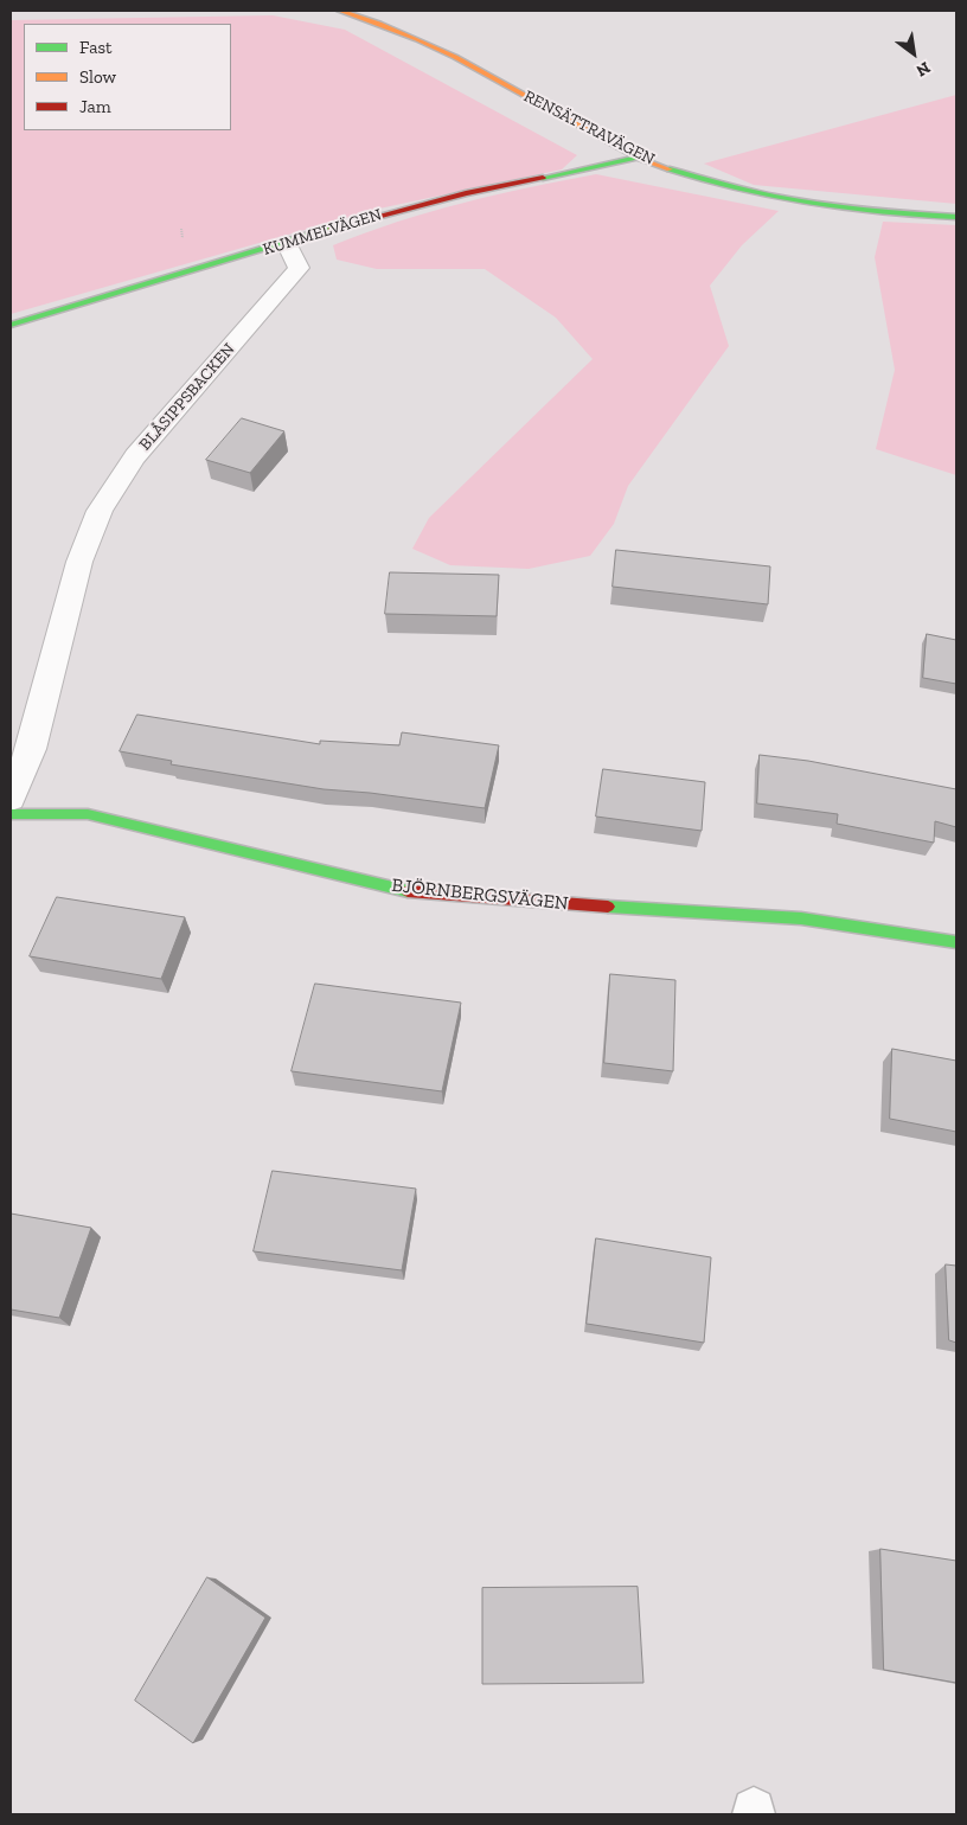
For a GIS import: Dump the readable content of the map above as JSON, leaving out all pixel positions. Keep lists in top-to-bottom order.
{
  "streets": {
    "street": [
      "RENSÄTTRAVÄGEN",
      "KUMMELVÄGEN",
      "BLÅSIPPSBACKEN",
      "BJÖRNBERGSVÄGEN"
    ]
  },
  "crossings": [
    ["RENSÄTTRAVÄGEN", "KUMMELVÄGEN"],
    ["KUMMELVÄGEN", "BLÅSIPPSBACKEN"]
  ],
  "legend": ["Fast", "Slow", "Jam"],
  "north": "bottom right"
}
